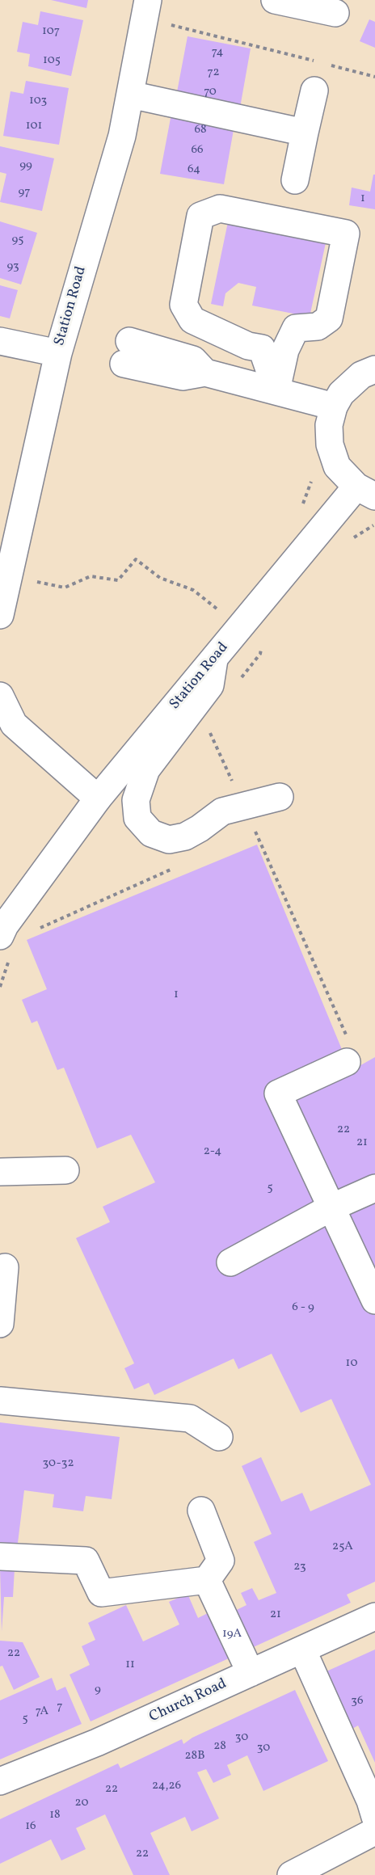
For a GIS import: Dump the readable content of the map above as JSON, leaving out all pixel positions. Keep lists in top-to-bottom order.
{
  "streets": {
    "street": ["Station Road", "Church Road"]
  },
  "house_numbers": [
    "107",
    "74",
    "105",
    "72",
    "70",
    "103",
    "101",
    "68",
    "66",
    "99",
    "64",
    "97",
    "1",
    "95",
    "93",
    "1",
    "22",
    "21",
    "2-4",
    "5",
    "6 - 9",
    "10",
    "30-32",
    "25A",
    "23",
    "21",
    "19A",
    "22",
    "11",
    "9",
    "36",
    "7",
    "7A",
    "5",
    "30",
    "28",
    "30",
    "28B",
    "24,26",
    "22",
    "20",
    "18",
    "16",
    "22"
  ]
}
